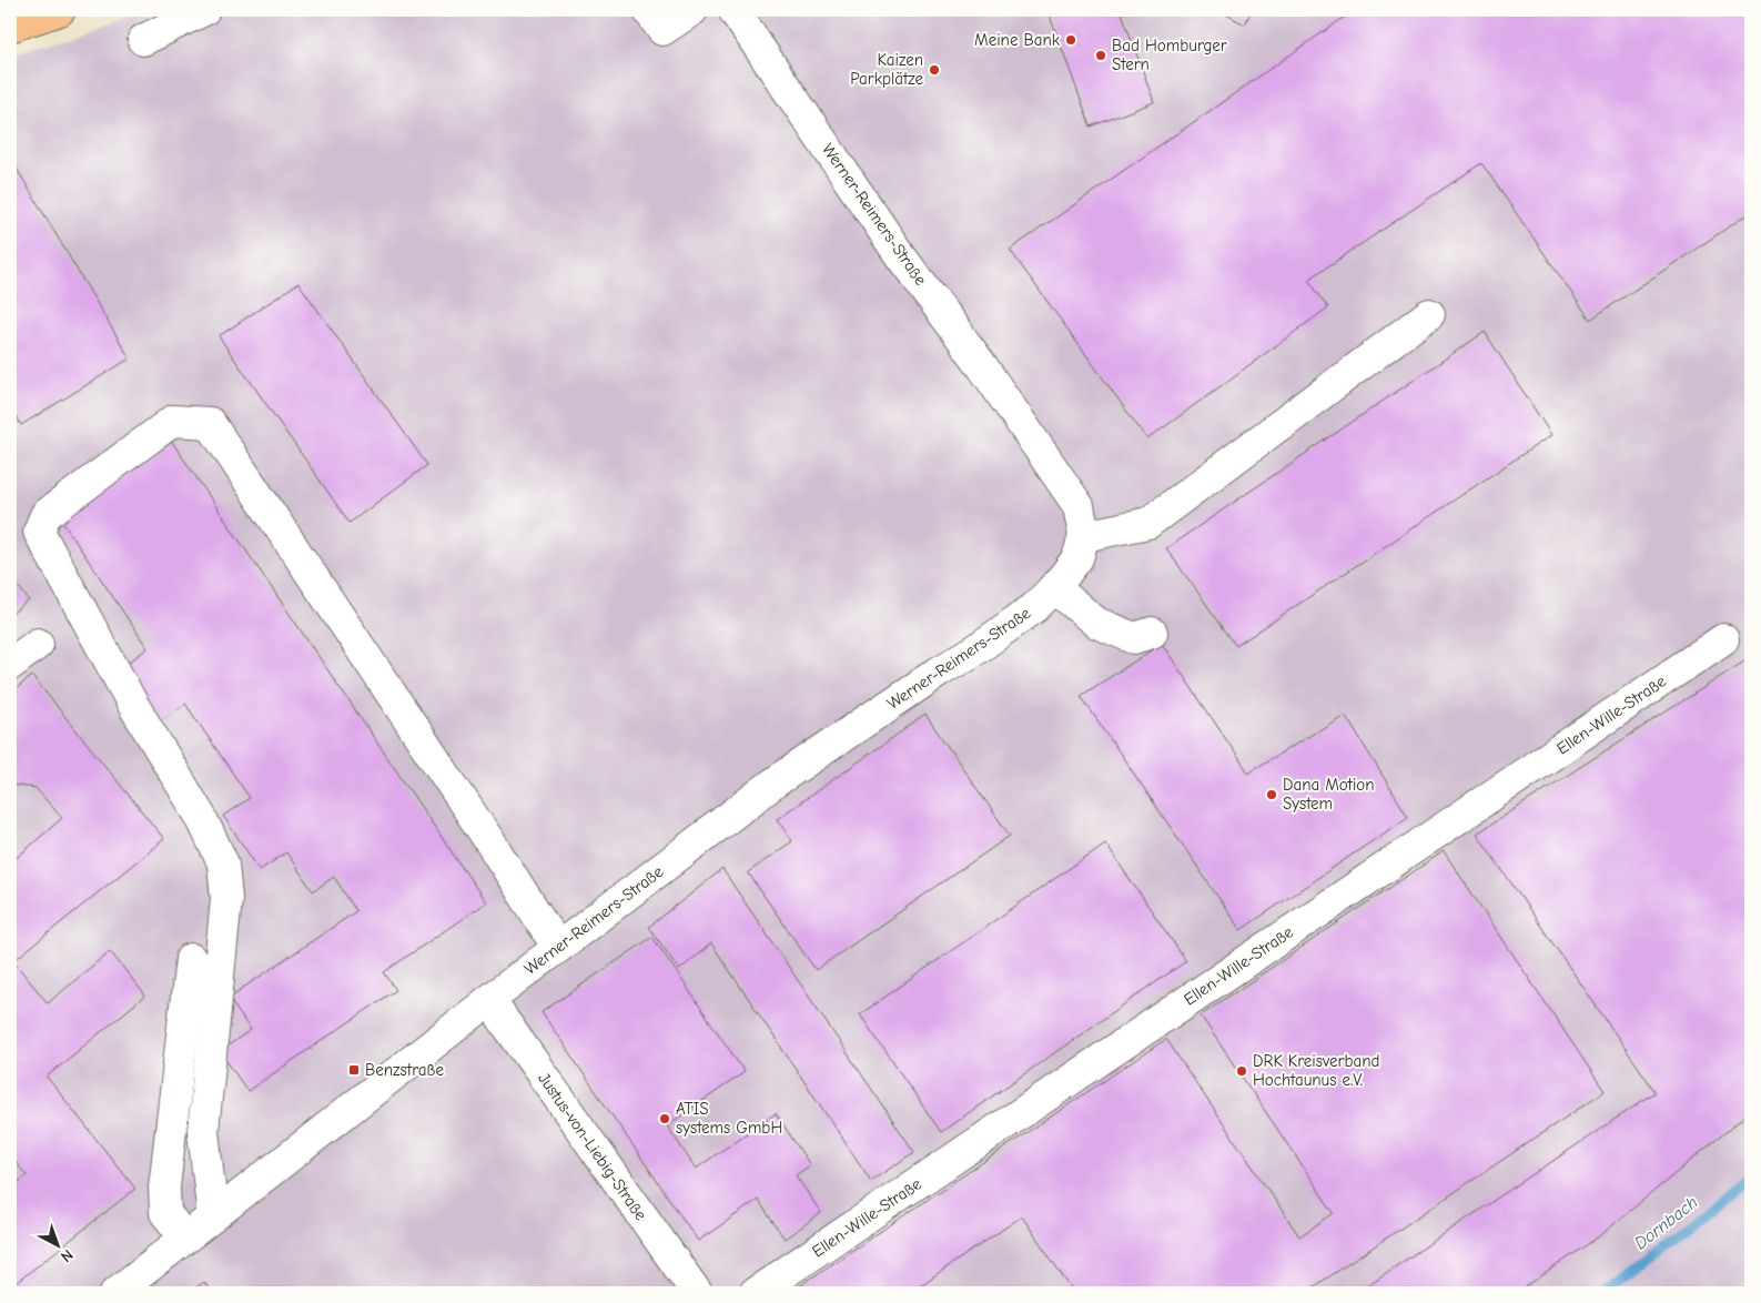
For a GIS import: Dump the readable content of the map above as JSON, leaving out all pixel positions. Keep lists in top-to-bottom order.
{
  "streets": {
    "street": ["Werner-Reimers-Straße", "Ellen-Wille-Straße", "Justus-von-Liebig-Straße"]
  },
  "crossings": [
    ["Werner-Reimers-Straße", "Justus-von-Liebig-Straße"]
  ],
  "water": ["Dornbach"],
  "places": {
    "other": [
      "Meine Bank",
      "Bad Homburger Stern",
      "Kaizen Parkplätze",
      "Dana Motion System",
      "DRK Kreisverband Hochtaunus e.V.",
      "ATIS systems GmbH"
    ],
    "transit": ["Benzstraße"]
  },
  "north": "bottom right"
}
